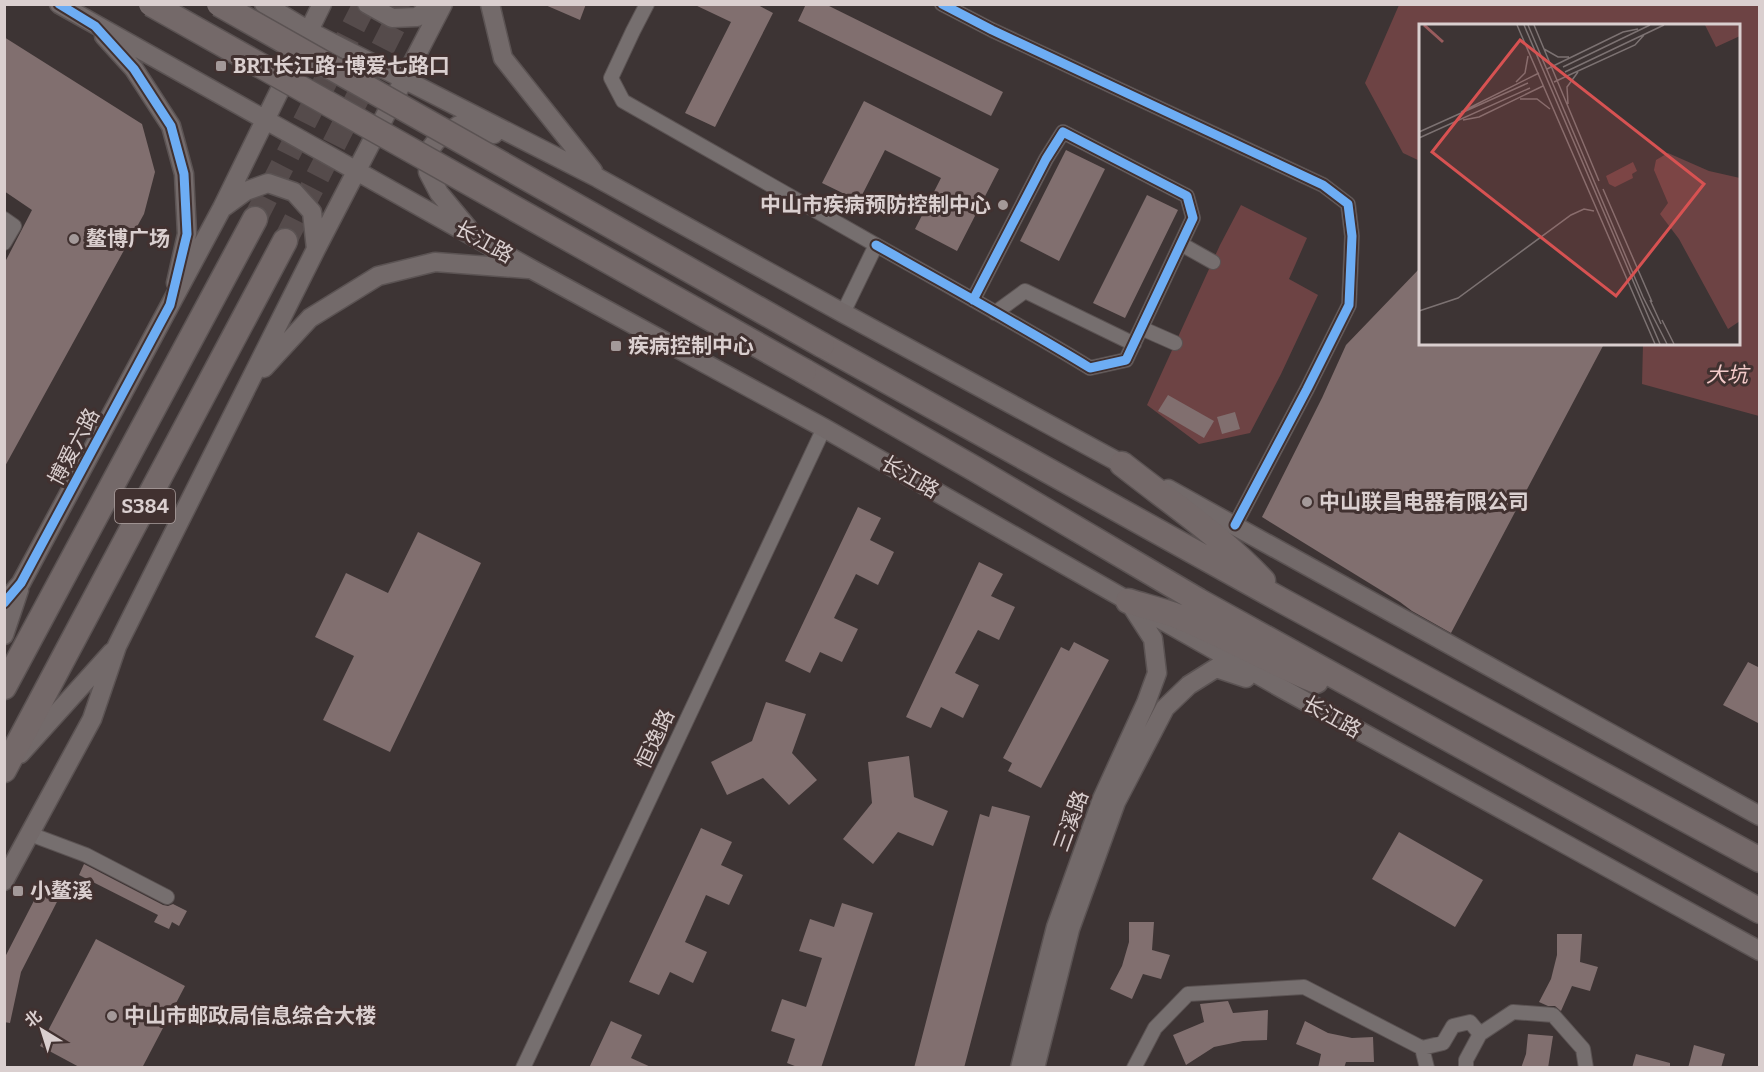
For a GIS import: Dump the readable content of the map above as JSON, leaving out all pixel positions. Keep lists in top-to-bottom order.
{
  "streets": {
    "highway": ["长江路", "S384"],
    "main road": ["博爱六路", "三溪路"],
    "street": ["恒逸路"]
  },
  "crossings": [
    ["长江路", "博爱六路"],
    ["长江路", "恒逸路"],
    ["长江路", "三溪路"]
  ],
  "parks": ["大坑"],
  "places": {
    "transit": ["BRT长江路-博爱七路口", "疾病控制中心", "小鳌溪"],
    "other": [
      "中山市疾病预防控制中心",
      "鳌博广场",
      "中山联昌电器有限公司",
      "中山市邮政局信息综合大楼"
    ]
  },
  "north": "top left"
}
